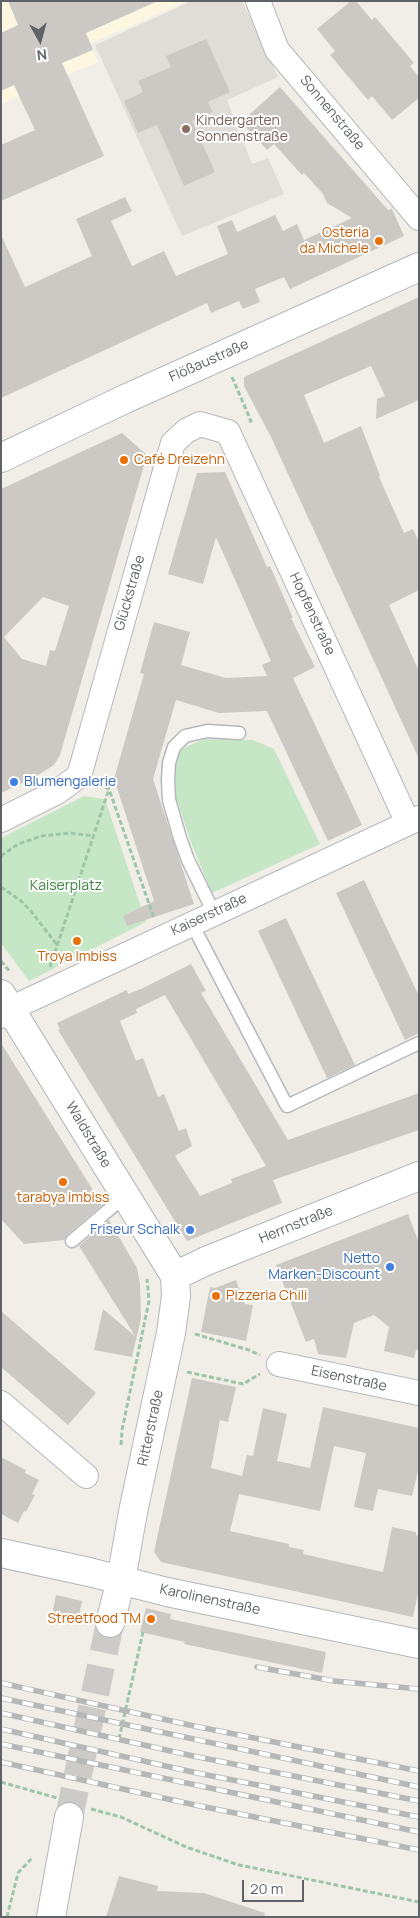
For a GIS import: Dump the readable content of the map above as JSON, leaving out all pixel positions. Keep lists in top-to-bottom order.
{
  "streets": {
    "street": [
      "Sonnenstraße",
      "Flößaustraße",
      "Glückstraße",
      "Hopfenstraße",
      "Kaiserstraße",
      "Waldstraße",
      "Herrnstraße",
      "Eisenstraße",
      "Ritterstraße",
      "Karolinenstraße"
    ]
  },
  "crossings": [
    ["Glückstraße", "Hopfenstraße"],
    ["Hopfenstraße", "Kaiserstraße"],
    ["Kaiserstraße", "Waldstraße"],
    ["Waldstraße", "Herrnstraße"],
    ["Waldstraße", "Ritterstraße"],
    ["Herrnstraße", "Ritterstraße"],
    ["Ritterstraße", "Karolinenstraße"]
  ],
  "parks": ["Kaiserplatz"],
  "places": [
    "Kindergarten Sonnenstraße",
    "Osteria da Michele",
    "Café Dreizehn",
    "Blumengalerie",
    "Troya Imbiss",
    "tarabya imbiss",
    "Friseur Schalk",
    "Netto Marken-Discount",
    "Pizzeria Chili",
    "Streetfood TM"
  ],
  "scale_bar": "20 m",
  "north": "bottom"
}
